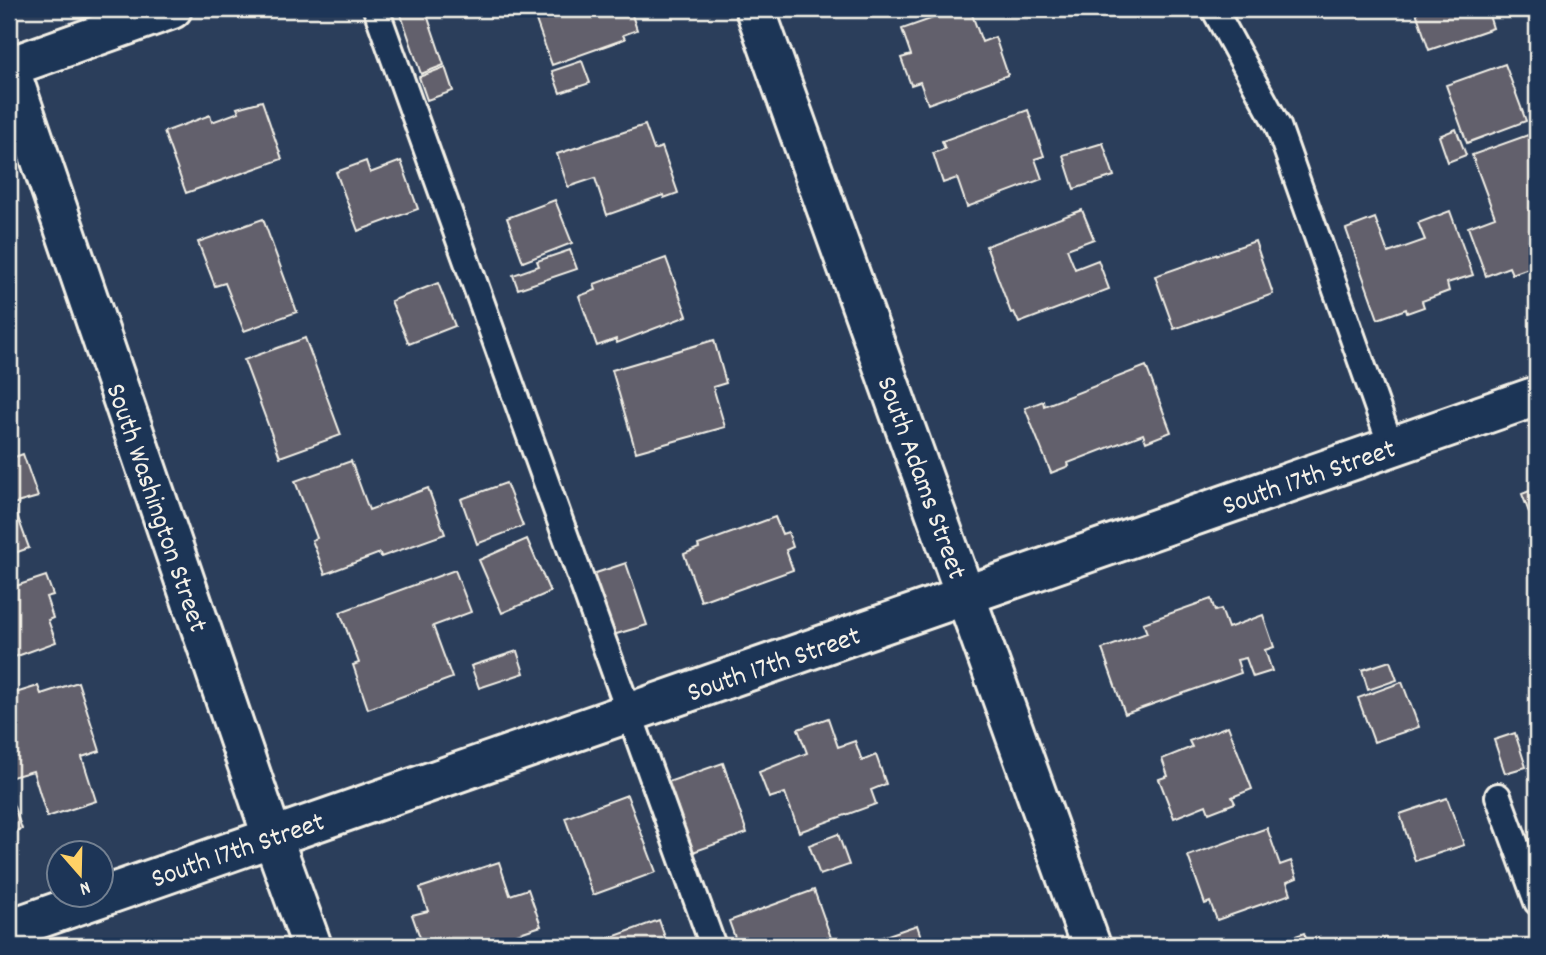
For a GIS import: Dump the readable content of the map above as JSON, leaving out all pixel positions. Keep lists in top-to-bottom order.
{
  "streets": {
    "street": ["South 17th Street", "South Adams Street", "South Washington Street"]
  },
  "crossings": [
    ["South 17th Street", "South Adams Street"],
    ["South 17th Street", "South Washington Street"]
  ],
  "north": "bottom"
}
